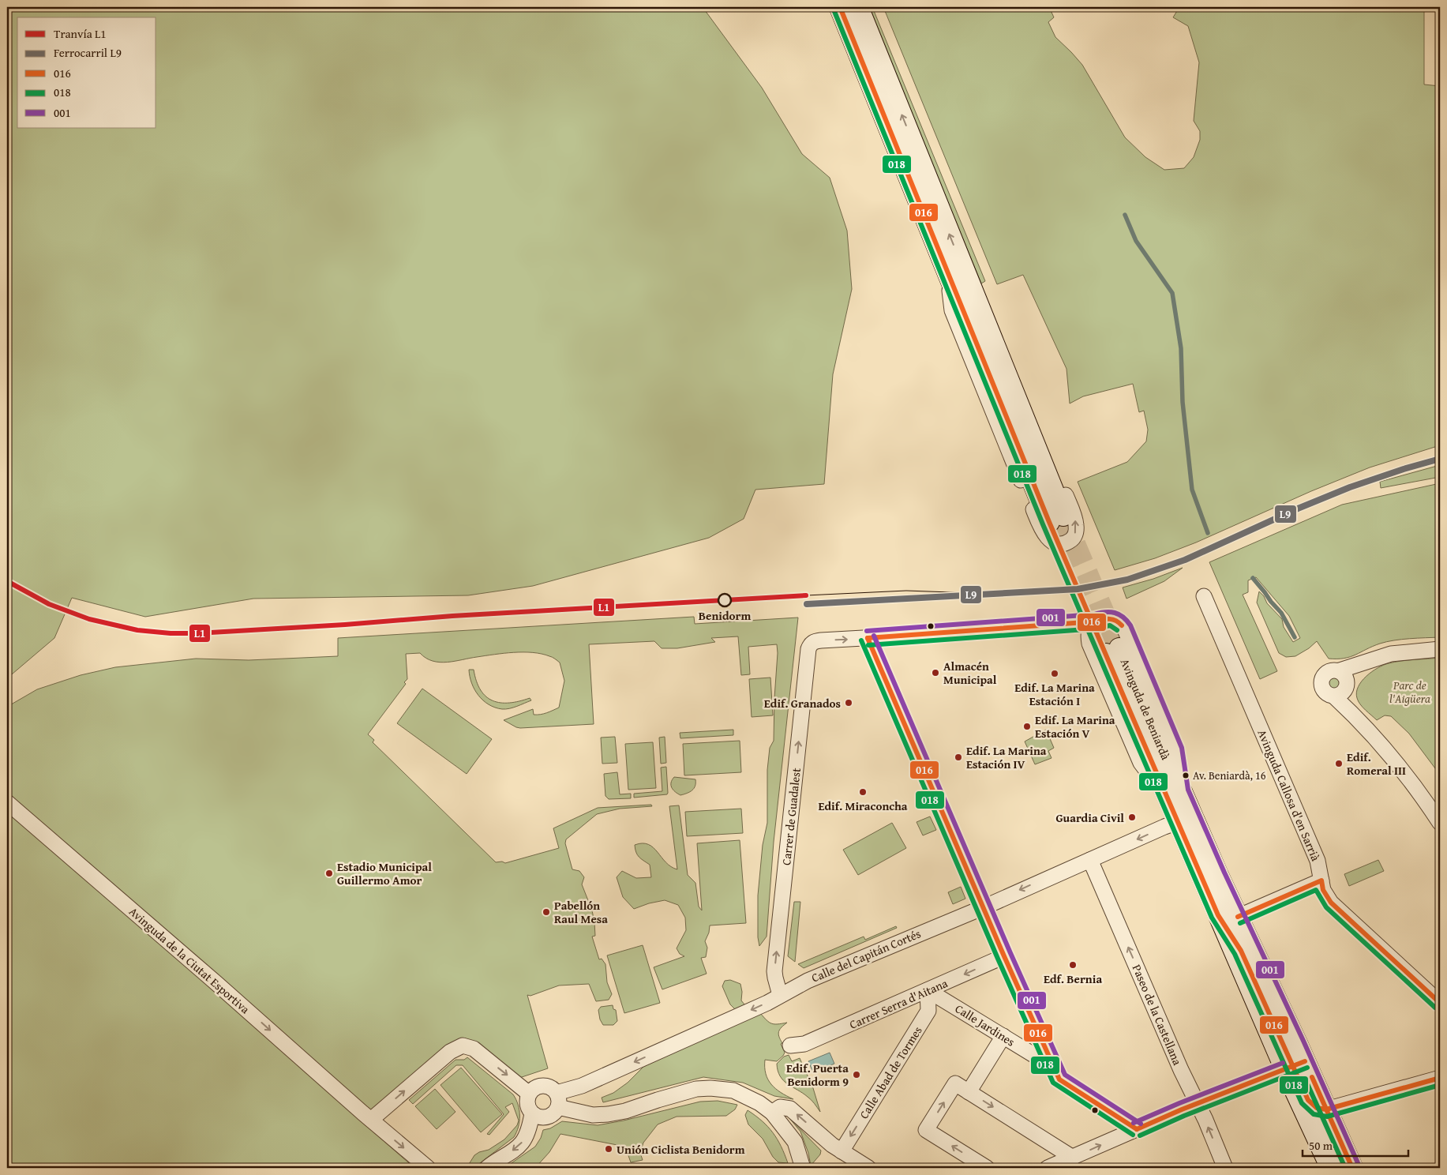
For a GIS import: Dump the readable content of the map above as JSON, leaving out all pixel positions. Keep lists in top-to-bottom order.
{
  "streets": {
    "main road": ["Avinguda de Beniardà"],
    "street": [
      "Avinguda Callosa d'en Sarrià",
      "Carrer de Guadalest",
      "Calle del Capitán Cortés",
      "Avinguda de la Ciutat Esportiva",
      "Carrer Serra d'Aitana",
      "Paseo de la Castellana",
      "Calle Jardines",
      "Calle Abad de Tormes"
    ]
  },
  "crossings": [
    ["Avinguda de Beniardà", "Carrer de Guadalest"],
    ["Avinguda de Beniardà", "Calle del Capitán Cortés"],
    ["Carrer de Guadalest", "Calle del Capitán Cortés"],
    ["Calle del Capitán Cortés", "Paseo de la Castellana"],
    ["Carrer Serra d'Aitana", "Calle Jardines"],
    ["Carrer Serra d'Aitana", "Calle Abad de Tormes"],
    ["Calle Jardines", "Calle Abad de Tormes"]
  ],
  "one_way": [
    "Carrer de Guadalest",
    "Calle del Capitán Cortés",
    "Avinguda de la Ciutat Esportiva",
    "Carrer Serra d'Aitana"
  ],
  "parks": ["Parc de l'Aigüera"],
  "places": [
    "Benidorm",
    "Almacén Municipal",
    "Edif. La Marina Estación I",
    "Edif. Granados",
    "Edif. La Marina Estación V",
    "Edif. La Marina Estación IV",
    "Edif. Romeral III",
    "Av. Beniardà, 16",
    "Edif. Miraconcha",
    "Guardia Civil",
    "Estadio Municipal Guillermo Amor",
    "Pabellón Raul Mesa",
    "Edf. Bernia",
    "Edif. Puerta Benidorm 9",
    "Unión Ciclista Benidorm"
  ],
  "lines": [
    "transit line 016",
    "transit line 018",
    "rail line L9",
    "tram line L1",
    "transit line 001"
  ],
  "legend": [
    "Tranvía L1",
    "Ferrocarril L9",
    "016",
    "018",
    "001"
  ],
  "scale_bar": "50 m"
}
